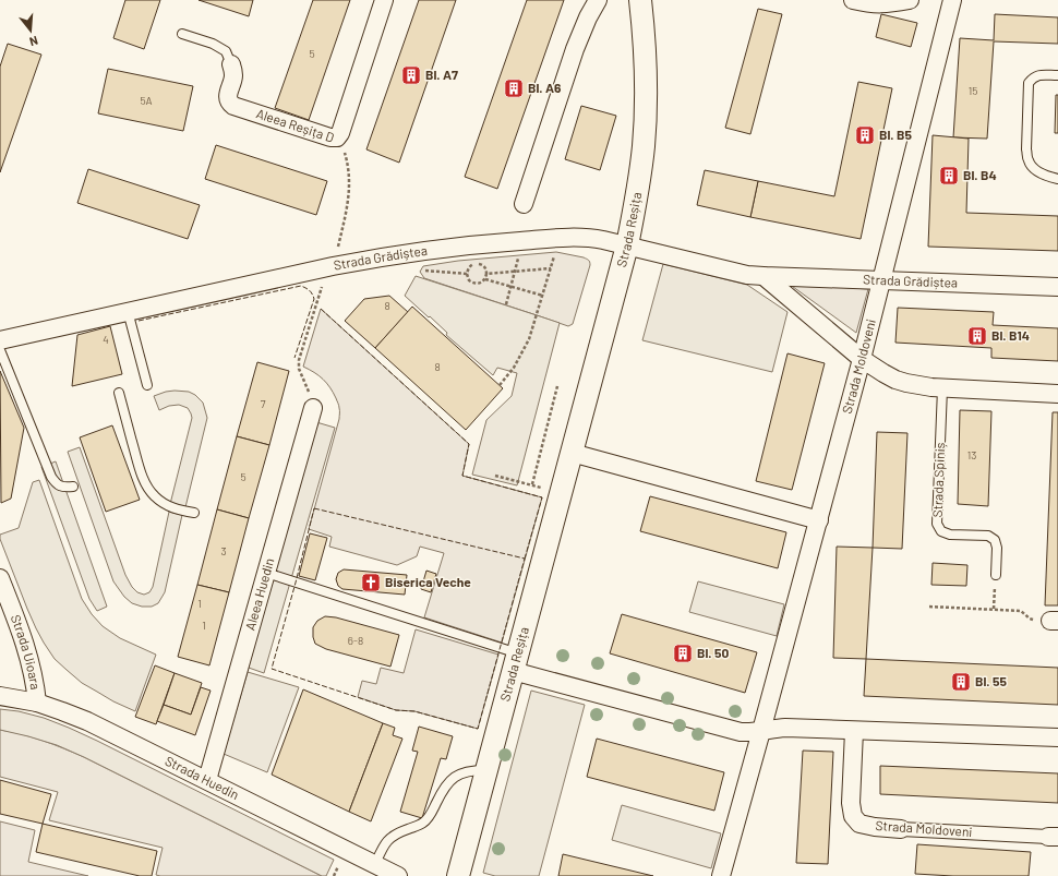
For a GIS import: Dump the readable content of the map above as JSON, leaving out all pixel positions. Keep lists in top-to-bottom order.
{
  "streets": {
    "street": [
      "Aleea Reșița D",
      "Strada Reșița",
      "Strada Grădiștea",
      "Strada Moldoveni",
      "Aleea Huedin",
      "Strada Uioara",
      "Strada Huedin"
    ],
    "lane": ["Strada Spiniș"]
  },
  "crossings": [
    ["Strada Reșița", "Strada Grădiștea"],
    ["Strada Grădiștea", "Strada Moldoveni"],
    ["Aleea Huedin", "Strada Huedin"],
    ["Strada Uioara", "Strada Huedin"]
  ],
  "places": {
    "building": [
      "Bl. A7",
      "Bl. A6",
      "Bl. B5",
      "Bl. B4",
      "Bl. B14",
      "Bl. 50",
      "Bl. 55"
    ],
    "church": ["Biserica Veche"]
  },
  "house_numbers": [
    "5",
    "15",
    "5A",
    "8",
    "4",
    "8",
    "7",
    "13",
    "5",
    "3",
    "1",
    "1",
    "6-8"
  ],
  "north": "bottom"
}
